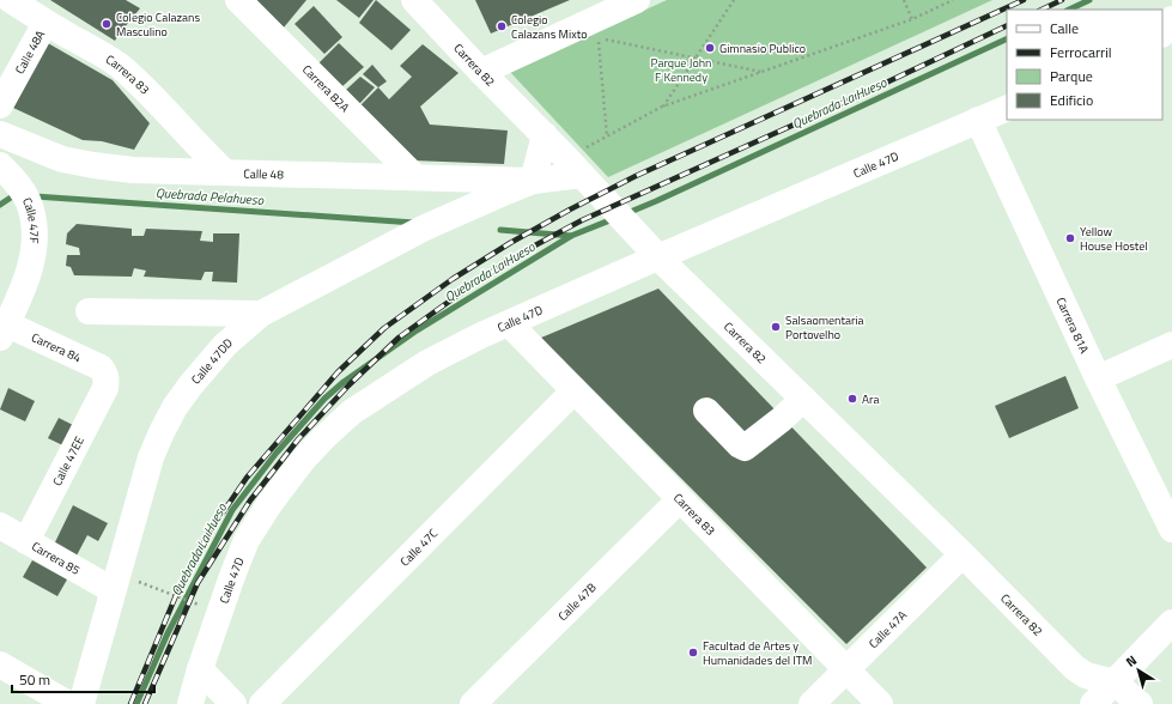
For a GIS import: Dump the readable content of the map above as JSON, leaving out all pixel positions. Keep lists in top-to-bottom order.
{
  "streets": {
    "street": [
      "Calle 48A",
      "Carrera 82",
      "Carrera 83",
      "Carrera 82A",
      "Calle 47D",
      "Calle 48",
      "Calle 47F",
      "Carrera 81A",
      "Carrera 84",
      "Calle 47DD",
      "Calle 47EE",
      "Calle 47C",
      "Carrera 85",
      "Calle 47B",
      "Calle 47A"
    ]
  },
  "crossings": [
    ["Calle 48A", "Carrera 83"],
    ["Carrera 82", "Calle 47D"],
    ["Carrera 82", "Calle 47DD"],
    ["Carrera 82", "Calle 47A"],
    ["Carrera 83", "Calle 47D"],
    ["Carrera 83", "Calle 48"],
    ["Carrera 83", "Calle 47C"],
    ["Carrera 83", "Calle 47B"],
    ["Carrera 83", "Calle 47A"],
    ["Carrera 82A", "Calle 48"],
    ["Calle 47D", "Carrera 81A"],
    ["Calle 48", "Calle 47DD"],
    ["Calle 47F", "Carrera 84"],
    ["Carrera 84", "Calle 47EE"],
    ["Calle 47DD", "Carrera 85"],
    ["Calle 47EE", "Carrera 85"]
  ],
  "water": ["Quebrada La Hueso", "Quebrada Pelahueso"],
  "parks": ["Parque John F Kennedy"],
  "places": [
    "Colegio Calazans Masculino",
    "Colegio Calazans Mixto",
    "Gimnasio Publico",
    "Yellow House Hostel",
    "Salsaomentaria Portovelho",
    "Ara",
    "Facultad de Artes y Humanidades del ITM"
  ],
  "legend": [
    "Calle",
    "Ferrocarril",
    "Parque",
    "Edificio"
  ],
  "scale_bar": "50 m",
  "north": "top left"
}
